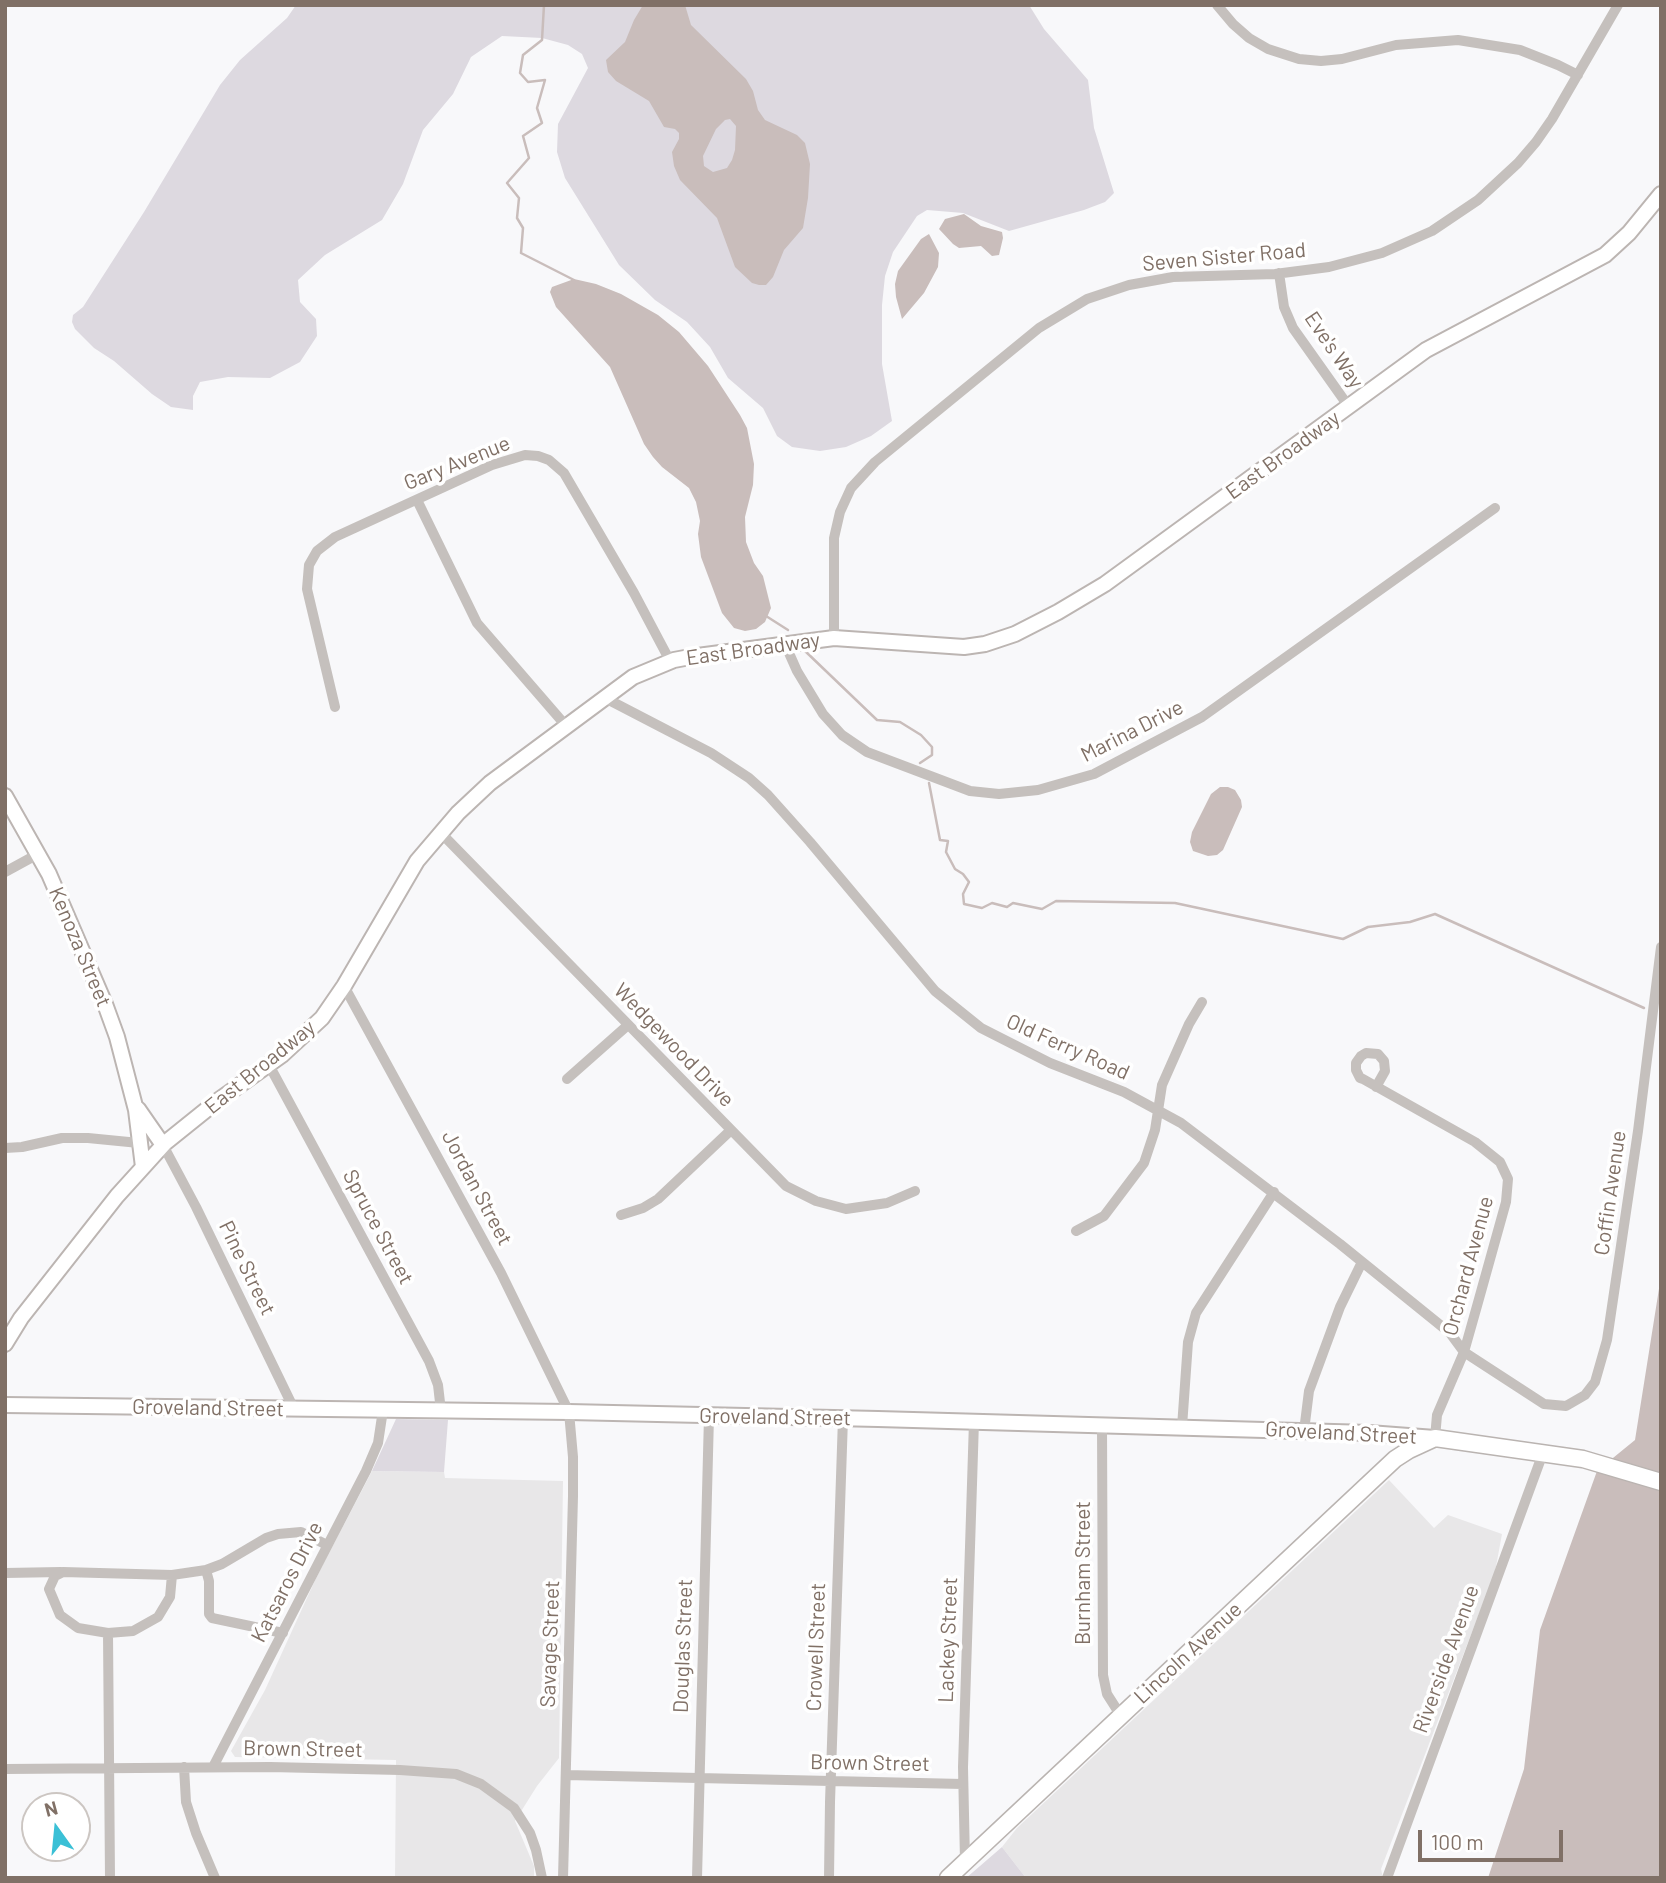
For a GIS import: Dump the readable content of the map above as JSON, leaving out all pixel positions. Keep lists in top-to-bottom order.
{
  "streets": {
    "main road": ["Groveland Street", "Lincoln Avenue"],
    "street": [
      "Seven Sister Road",
      "Eve's Way",
      "East Broadway",
      "Gary Avenue",
      "Marina Drive",
      "Kenoza Street",
      "Wedgewood Drive",
      "Old Ferry Road",
      "Jordan Street",
      "Coffin Avenue",
      "Spruce Street",
      "Orchard Avenue",
      "Pine Street",
      "Burnham Street",
      "Katsaros Drive",
      "Lackey Street",
      "Savage Street",
      "Douglas Street",
      "Crowell Street",
      "Riverside Avenue",
      "Brown Street"
    ]
  },
  "crossings": [
    ["Seven Sister Road", "Eve's Way"],
    ["Seven Sister Road", "East Broadway"],
    ["Eve's Way", "East Broadway"],
    ["East Broadway", "Gary Avenue"],
    ["East Broadway", "Marina Drive"],
    ["East Broadway", "Kenoza Street"],
    ["East Broadway", "Wedgewood Drive"],
    ["East Broadway", "Old Ferry Road"],
    ["East Broadway", "Jordan Street"],
    ["East Broadway", "Spruce Street"],
    ["East Broadway", "Pine Street"],
    ["Kenoza Street", "Pine Street"],
    ["Old Ferry Road", "Coffin Avenue"],
    ["Old Ferry Road", "Orchard Avenue"],
    ["Jordan Street", "Groveland Street"],
    ["Jordan Street", "Savage Street"],
    ["Spruce Street", "Groveland Street"],
    ["Orchard Avenue", "Groveland Street"],
    ["Orchard Avenue", "Lincoln Avenue"],
    ["Pine Street", "Groveland Street"],
    ["Groveland Street", "Burnham Street"],
    ["Groveland Street", "Katsaros Drive"],
    ["Groveland Street", "Lackey Street"],
    ["Groveland Street", "Savage Street"],
    ["Groveland Street", "Douglas Street"],
    ["Groveland Street", "Crowell Street"],
    ["Groveland Street", "Lincoln Avenue"],
    ["Groveland Street", "Riverside Avenue"],
    ["Burnham Street", "Lincoln Avenue"],
    ["Katsaros Drive", "Brown Street"],
    ["Lackey Street", "Lincoln Avenue"],
    ["Lackey Street", "Brown Street"],
    ["Savage Street", "Brown Street"],
    ["Douglas Street", "Brown Street"],
    ["Crowell Street", "Brown Street"]
  ],
  "scale_bar": "100 m",
  "north": "top"
}
